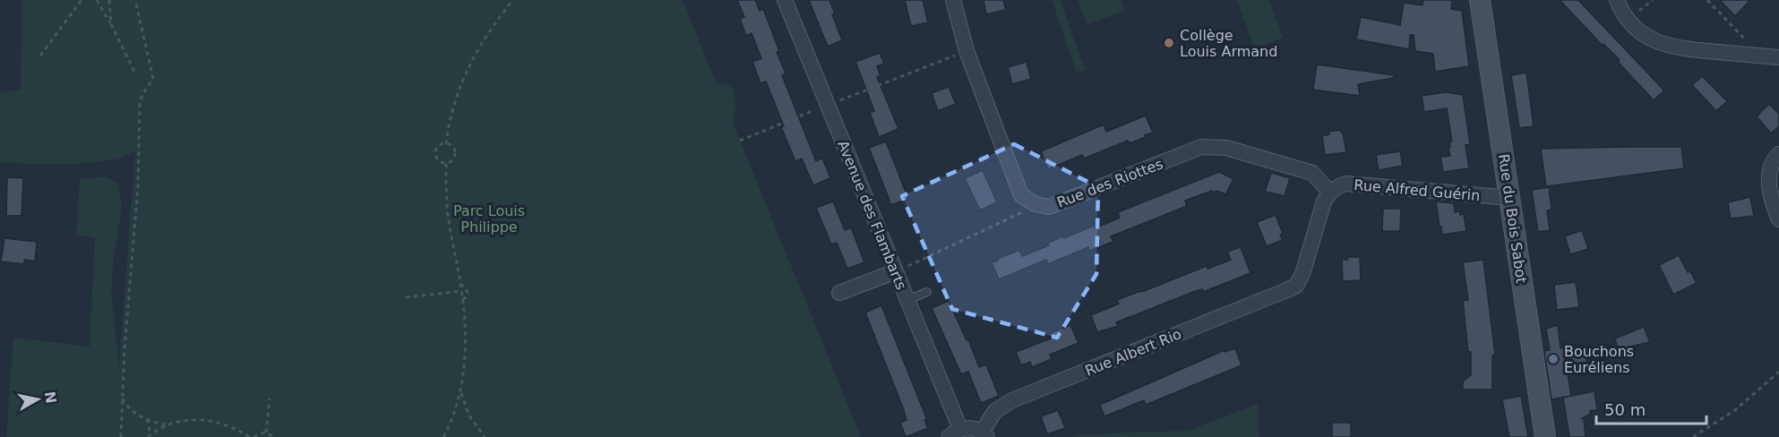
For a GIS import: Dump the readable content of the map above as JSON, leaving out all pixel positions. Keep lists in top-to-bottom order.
{
  "streets": {
    "main road": ["Rue du Bois Sabot"],
    "street": [
      "Rue des Riottes",
      "Rue Alfred Guérin",
      "Avenue des Flambarts",
      "Rue Albert Rio"
    ]
  },
  "crossings": [
    ["Rue des Riottes", "Rue Alfred Guérin"],
    ["Rue des Riottes", "Rue Albert Rio"],
    ["Rue Alfred Guérin", "Rue du Bois Sabot"],
    ["Rue Alfred Guérin", "Rue Albert Rio"]
  ],
  "parks": ["Parc Louis Philippe"],
  "places": ["Collège Louis Armand", "Bouchons Euréliens"],
  "scale_bar": "50 m",
  "north": "right"
}
